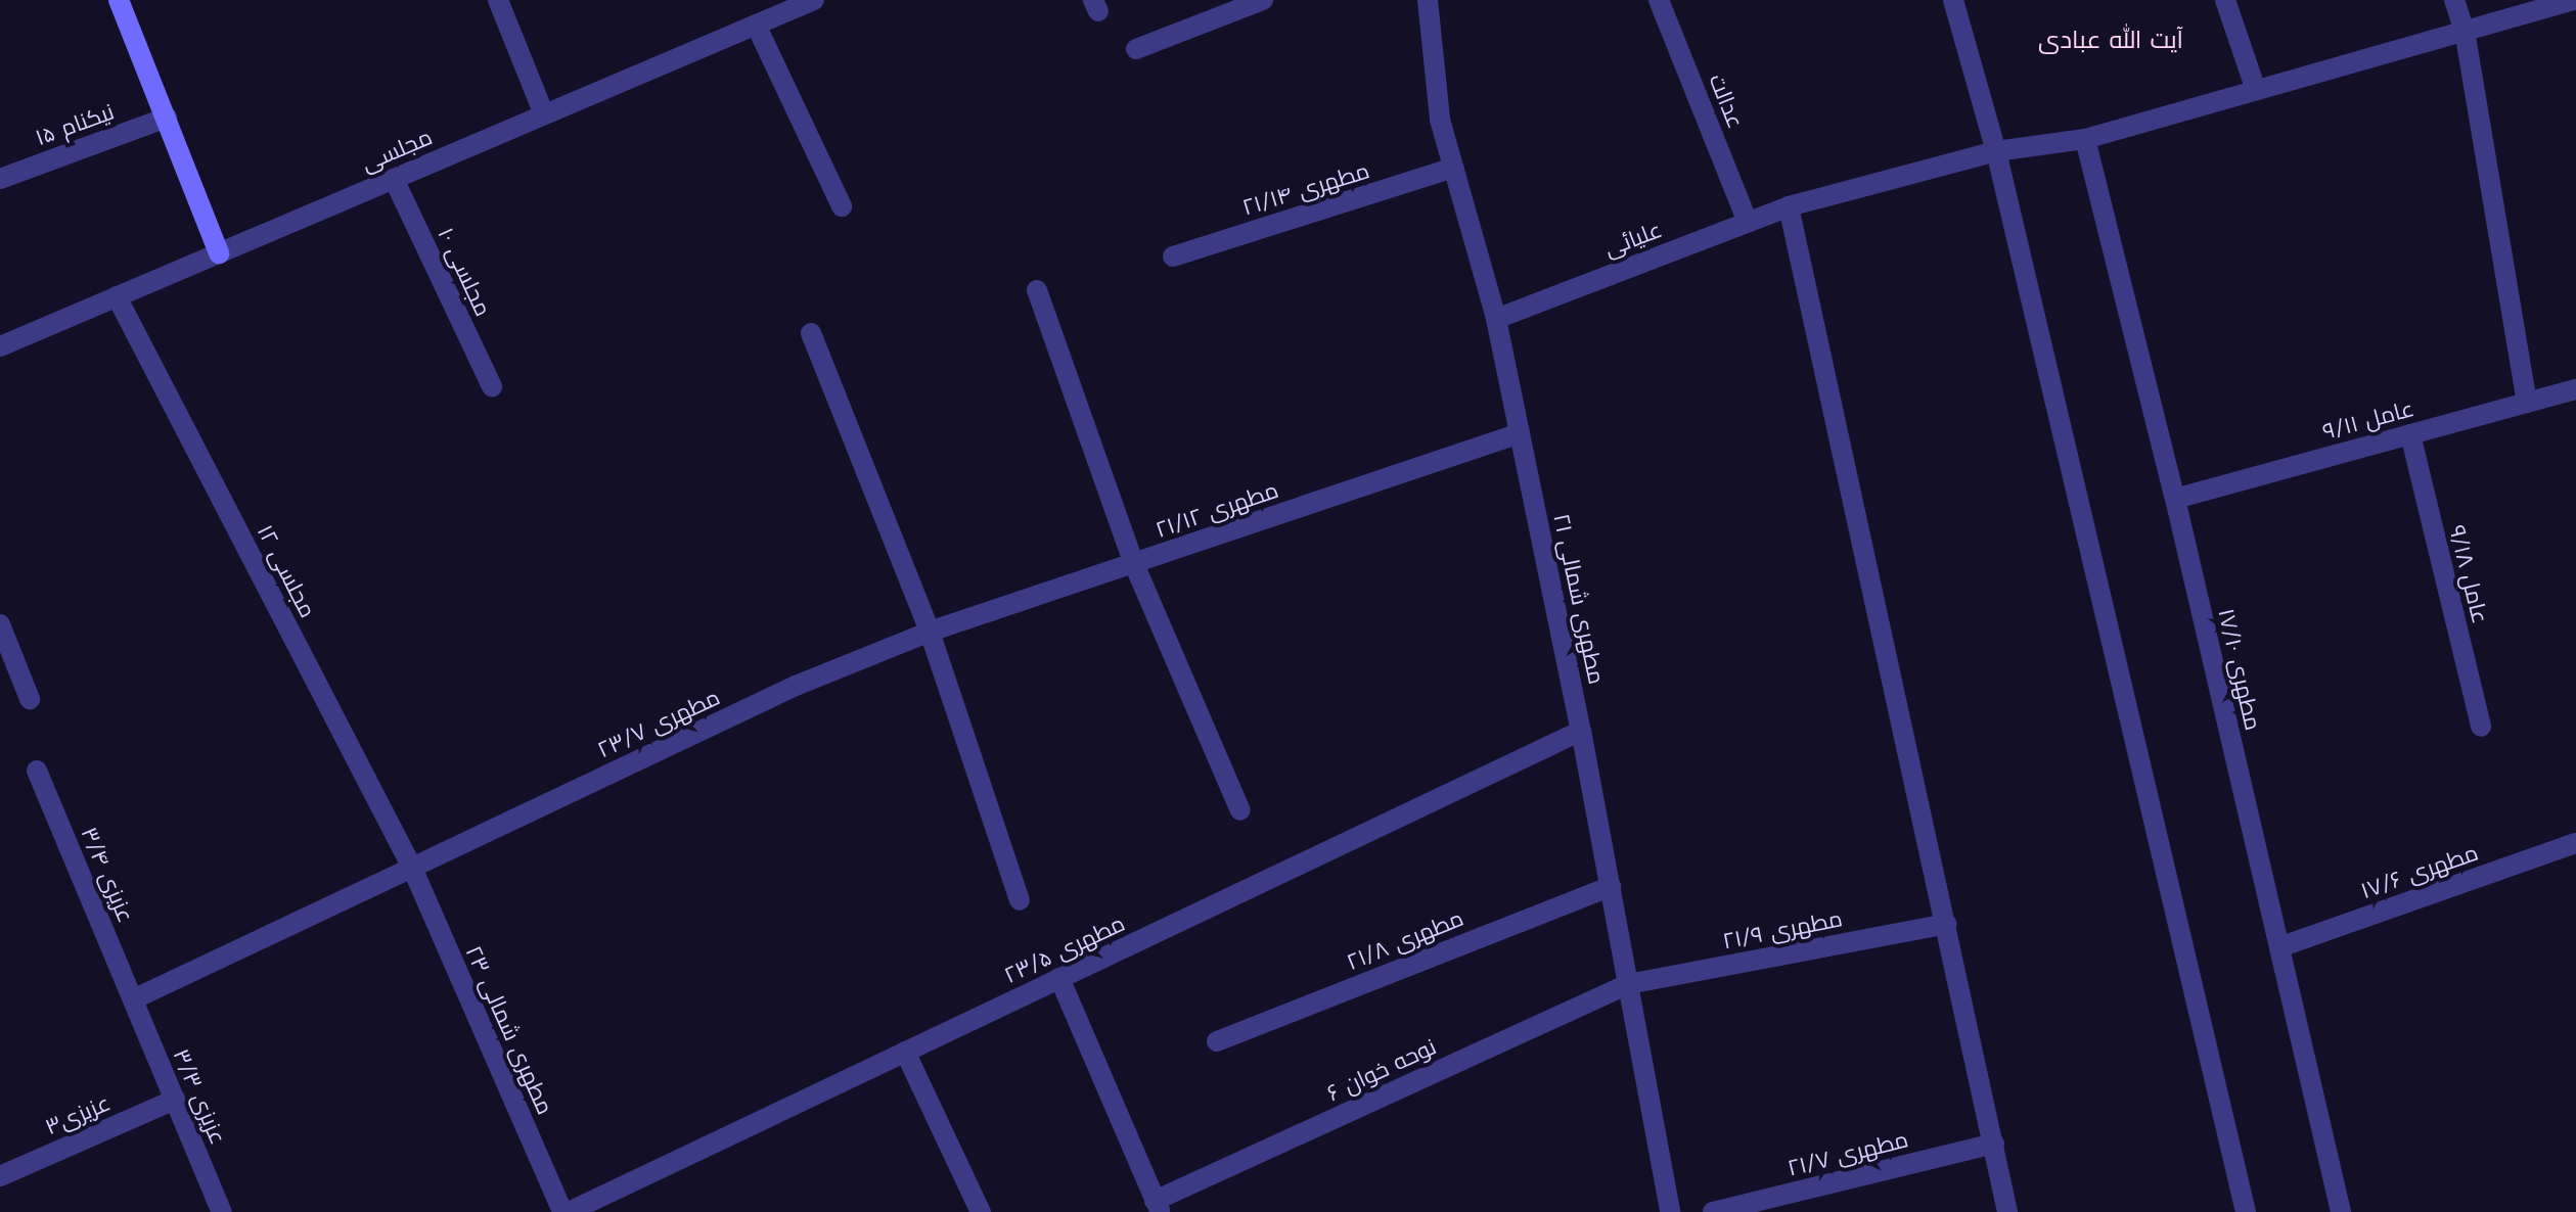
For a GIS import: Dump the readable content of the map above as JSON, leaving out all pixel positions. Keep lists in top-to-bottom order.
{
  "streets": {
    "street": [
      "عدالت",
      "نیکنام ۱۵",
      "مجلسی",
      "مطهری ۲۱/۱۴",
      "علیائی",
      "مجلسی ۱۰",
      "عامل ۹/۱۱",
      "مطهری ۲۱/۱۲",
      "مجلسی ۱۲",
      "عامل ۹/۱۸",
      "مطهری شمالی ۲۱",
      "مطهری ۱۷/۱۰",
      "مطهری ۲۳/۷",
      "مطهری ۱۷/۶",
      "عزیزی ۳/۴",
      "مطهری ۲۱/۹",
      "مطهری ۲۱/۸",
      "مطهری ۲۳/۵",
      "مطهری شمالی ۲۳",
      "نوحه خوان ۶",
      "عزیزی ۳/۳",
      "عزیزی۳",
      "مطهری ۲۱/۷"
    ]
  },
  "crossings": [
    ["عدالت", "علیائی"],
    ["مجلسی", "مجلسی ۱۰"],
    ["مجلسی", "مجلسی ۱۲"],
    ["مطهری ۲۱/۱۴", "مطهری شمالی ۲۱"],
    ["علیائی", "مطهری شمالی ۲۱"],
    ["عامل ۹/۱۱", "عامل ۹/۱۸"],
    ["عامل ۹/۱۱", "مطهری ۱۷/۱۰"],
    ["مطهری ۲۱/۱۲", "مطهری شمالی ۲۱"],
    ["مطهری ۲۱/۱۲", "مطهری ۲۳/۷"],
    ["مجلسی ۱۲", "مطهری ۲۳/۷"],
    ["مجلسی ۱۲", "مطهری شمالی ۲۳"],
    ["مطهری شمالی ۲۱", "مطهری ۲۱/۹"],
    ["مطهری شمالی ۲۱", "مطهری ۲۱/۸"],
    ["مطهری شمالی ۲۱", "مطهری ۲۳/۵"],
    ["مطهری شمالی ۲۱", "نوحه خوان ۶"],
    ["مطهری ۱۷/۱۰", "مطهری ۱۷/۶"],
    ["مطهری ۲۳/۷", "عزیزی ۳/۴"],
    ["مطهری ۲۳/۷", "مطهری شمالی ۲۳"],
    ["مطهری ۲۳/۷", "عزیزی ۳/۳"],
    ["عزیزی ۳/۴", "عزیزی ۳/۳"],
    ["مطهری ۲۱/۹", "نوحه خوان ۶"],
    ["عزیزی ۳/۳", "عزیزی۳"]
  ],
  "districts": ["آیت الله عبادی"]
}
